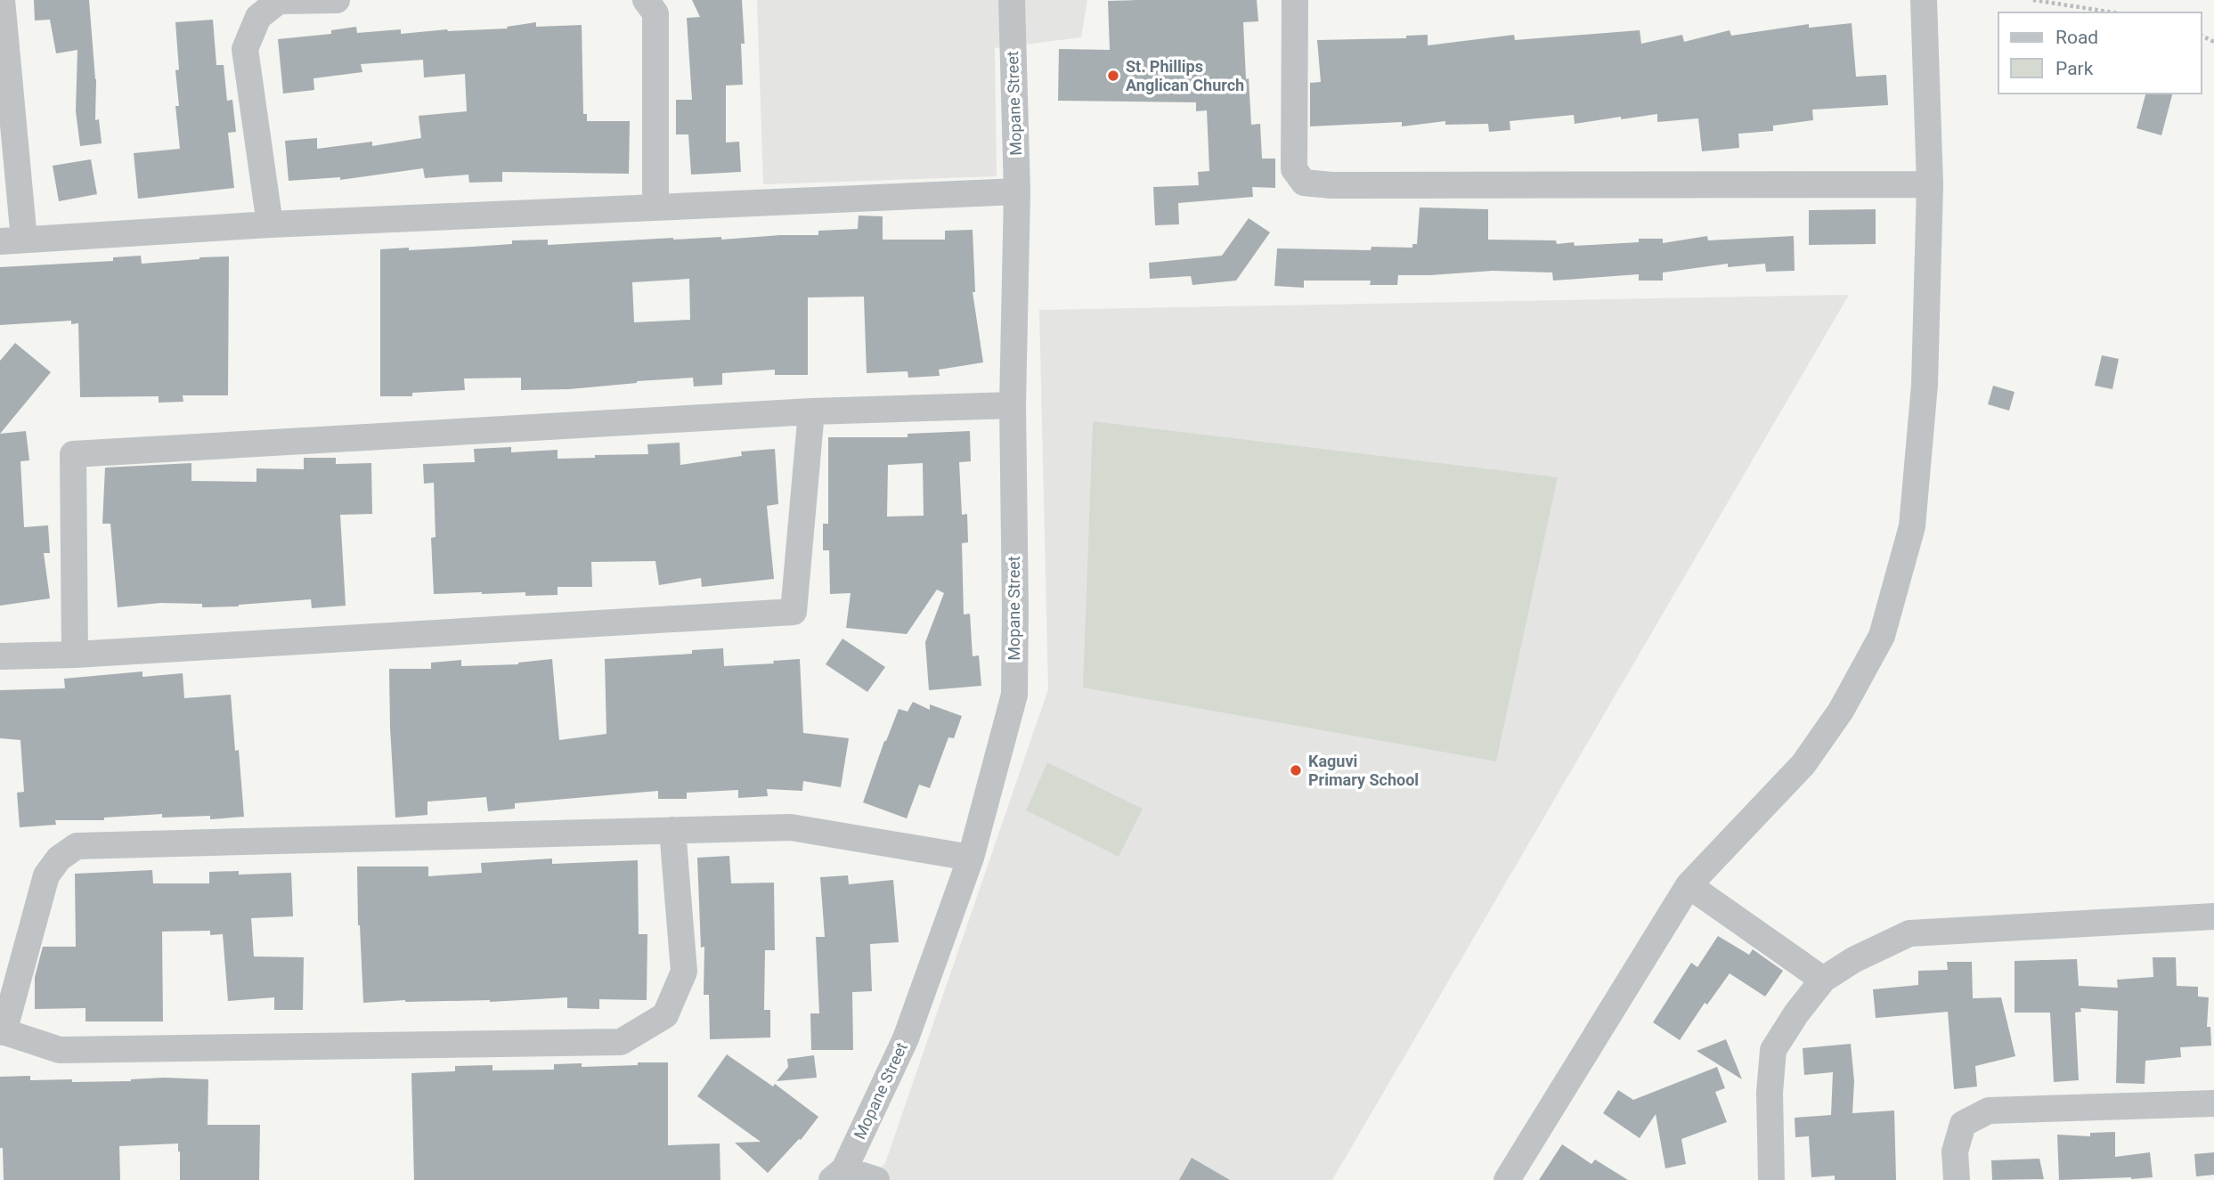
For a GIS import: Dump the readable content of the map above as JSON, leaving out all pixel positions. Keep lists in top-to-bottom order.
{
  "streets": {
    "street": ["Mopane Street"]
  },
  "places": ["St. Phillips Anglican Church", "Kaguvi Primary School"],
  "legend": ["Road", "Park"]
}
